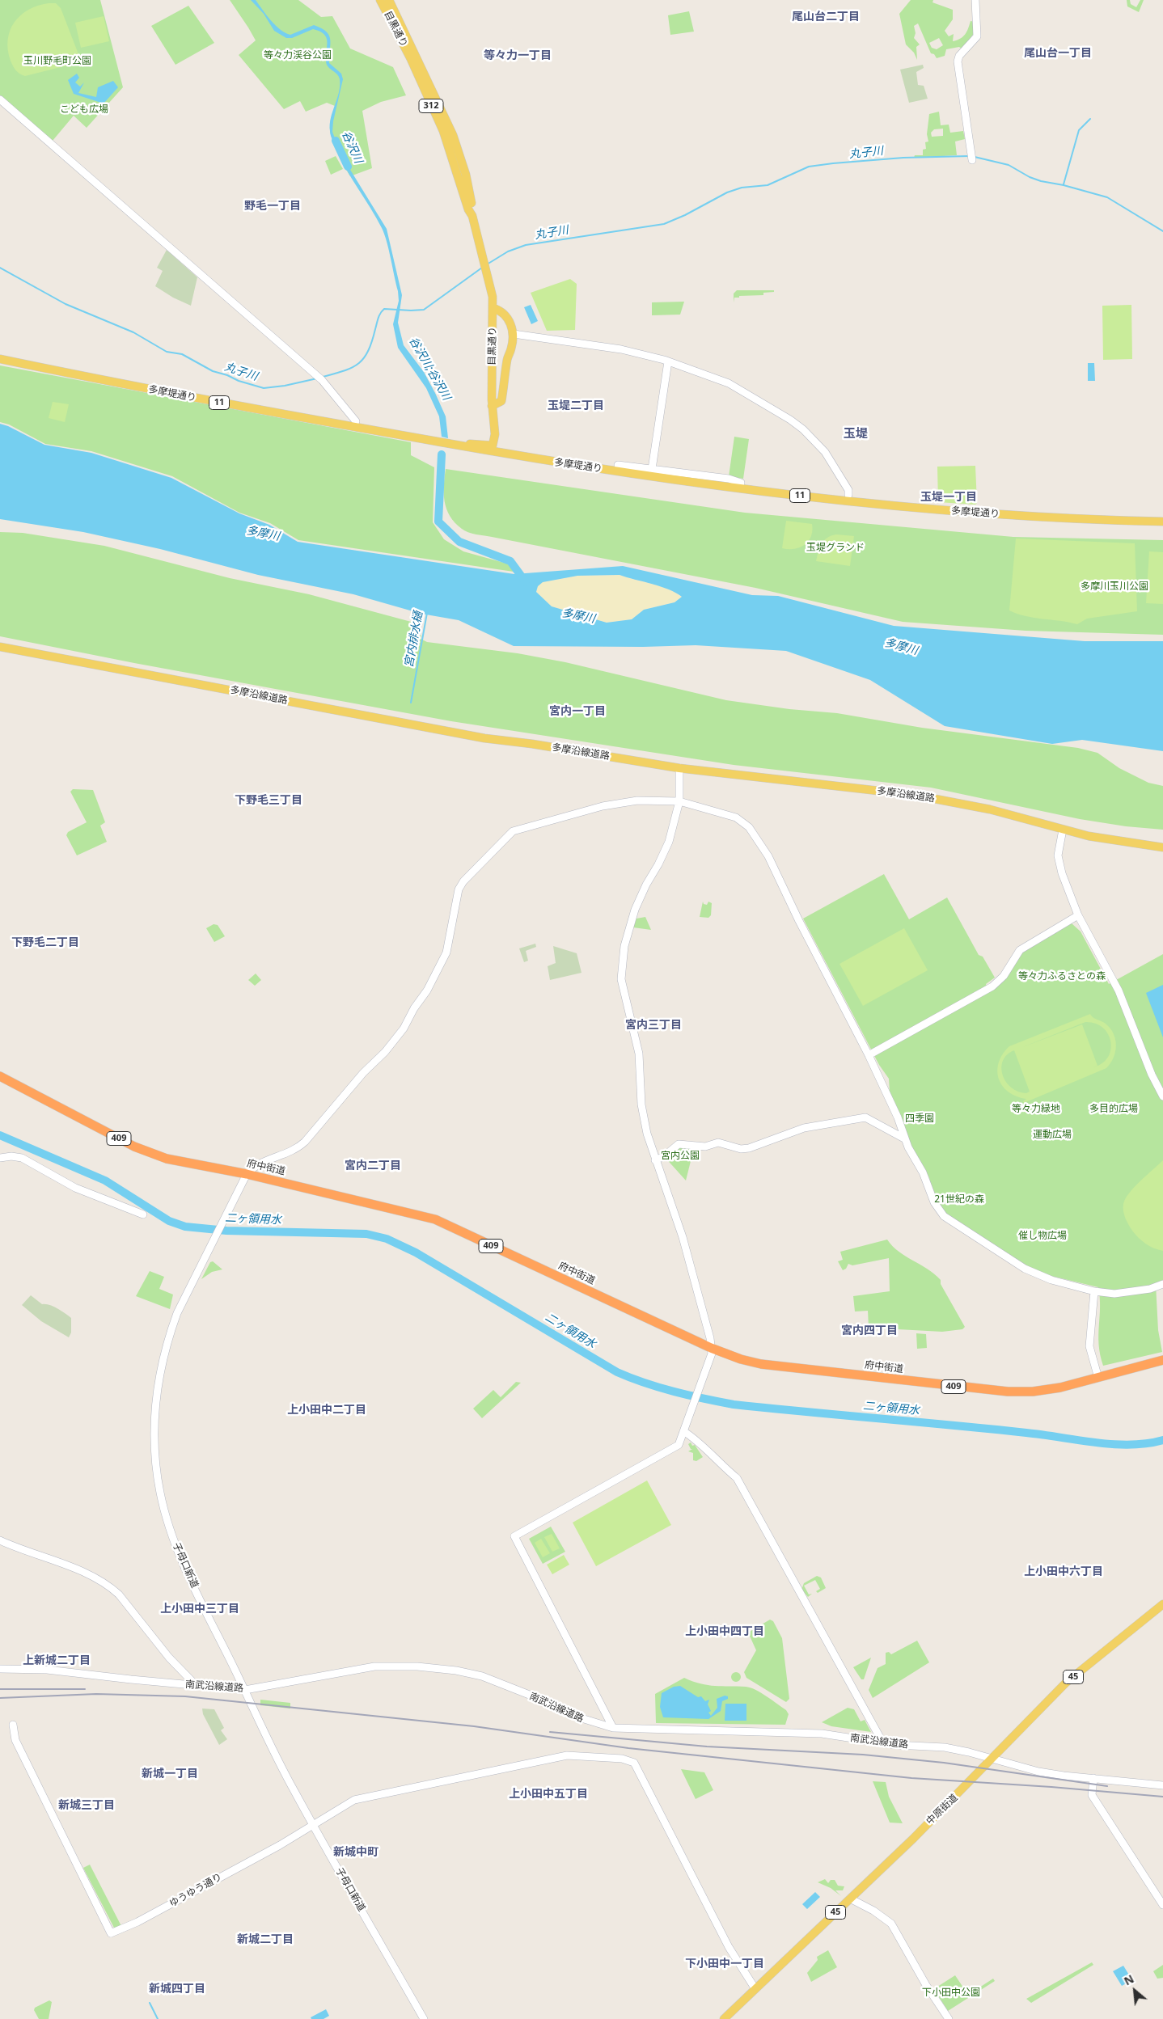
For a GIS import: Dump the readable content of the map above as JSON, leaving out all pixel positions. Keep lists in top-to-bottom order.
{
  "streets": {
    "highway": ["409", "府中街道"],
    "main road": [
      "目黒通り",
      "312",
      "多摩堤通り",
      "11",
      "多摩沿線道路",
      "45",
      "中原街道"
    ],
    "street": ["子母口新道", "南武沿線道路", "ゆうゆう通り"]
  },
  "crossings": [
    ["目黒通り", "多摩堤通り"],
    ["府中街道", "子母口新道"],
    ["子母口新道", "南武沿線道路"],
    ["子母口新道", "ゆうゆう通り"],
    ["南武沿線道路", "中原街道"],
    ["中原街道", "ゆうゆう通り"]
  ],
  "districts": [
    "尾山台二丁目",
    "尾山台一丁目",
    "等々力一丁目",
    "野毛一丁目",
    "玉堤二丁目",
    "玉堤",
    "玉堤一丁目",
    "宮内一丁目",
    "下野毛三丁目",
    "下野毛二丁目",
    "宮内三丁目",
    "宮内二丁目",
    "宮内四丁目",
    "上小田中二丁目",
    "上小田中六丁目",
    "上小田中三丁目",
    "上小田中四丁目",
    "上新城二丁目",
    "新城一丁目",
    "上小田中五丁目",
    "新城三丁目",
    "新城中町",
    "新城二丁目",
    "下小田中一丁目",
    "新城四丁目"
  ],
  "water": [
    "谷沢川",
    "丸子川",
    "谷沢川;谷沢川",
    "多摩川",
    "宮内排水樋",
    "二ヶ領用水"
  ],
  "parks": [
    "等々力渓谷公園",
    "玉川野毛町公園",
    "こども広場",
    "玉堤グランド",
    "多摩川玉川公園",
    "等々力ふるさとの森",
    "等々力緑地",
    "多目的広場",
    "四季園",
    "運動広場",
    "宮内公園",
    "21世紀の森",
    "催し物広場",
    "下小田中公園"
  ],
  "north": "top left"
}
